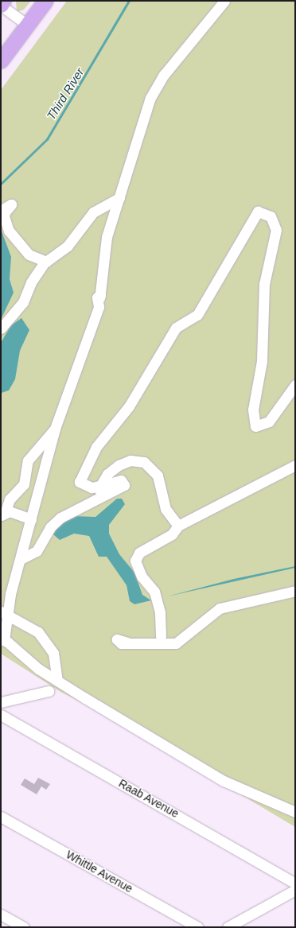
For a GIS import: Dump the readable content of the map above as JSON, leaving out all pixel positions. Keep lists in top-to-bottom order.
{
  "streets": {
    "street": ["Raab Avenue", "Whittle Avenue"]
  },
  "water": ["Third River"]
}
